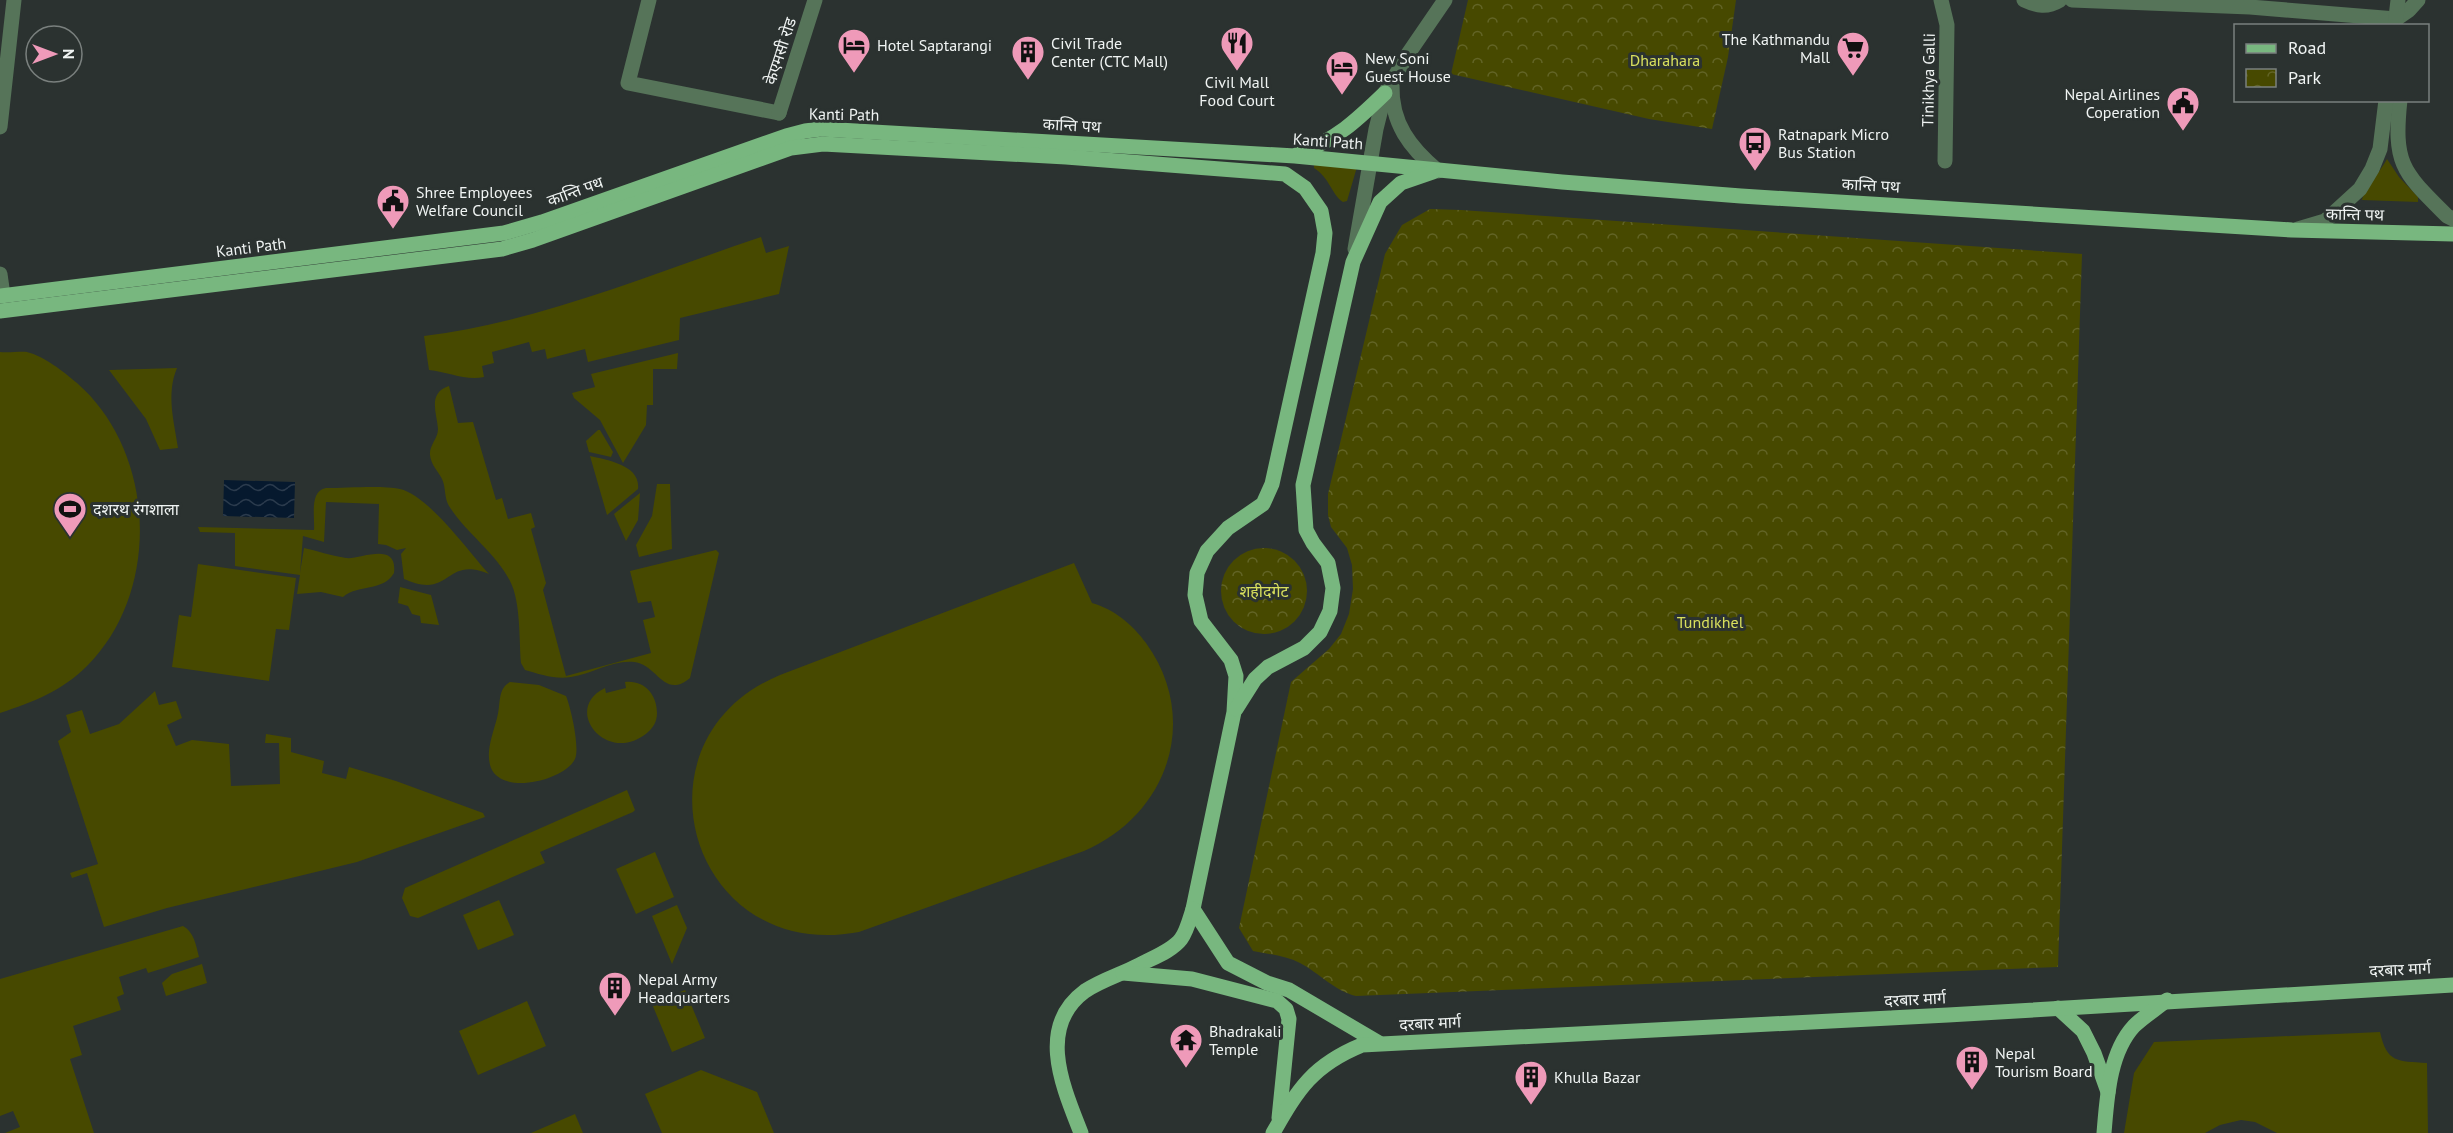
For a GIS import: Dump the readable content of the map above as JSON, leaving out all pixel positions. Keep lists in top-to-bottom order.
{
  "streets": {
    "main road": ["Kanti Path", "कान्ति पथ", "दरबार मार्ग"],
    "street": ["केएमसी रोड", "Tinikhya Galli"]
  },
  "crossings": [
    ["Kanti Path", "कान्ति पथ"]
  ],
  "parks": ["Dharahara", "शहीदगेट", "Tundikhel"],
  "places": {
    "restaurant": ["Civil Mall Food Court"],
    "hotel": ["Hotel Saptarangi", "New Soni Guest House"],
    "supermarket": ["The Kathmandu Mall"],
    "building": [
      "Civil Trade Center (CTC Mall)",
      "Nepal Army Headquarters",
      "Nepal Tourism Board",
      "Khulla Bazar"
    ],
    "public building": ["Nepal Airlines Coperation", "Shree Employees Welfare Council"],
    "bus stop": ["Ratnapark Micro Bus Station"],
    "sports": ["दशरथ रंगशाला"],
    "temple": ["Bhadrakali Temple"]
  },
  "legend": ["Road", "Park"],
  "north": "right"
}
